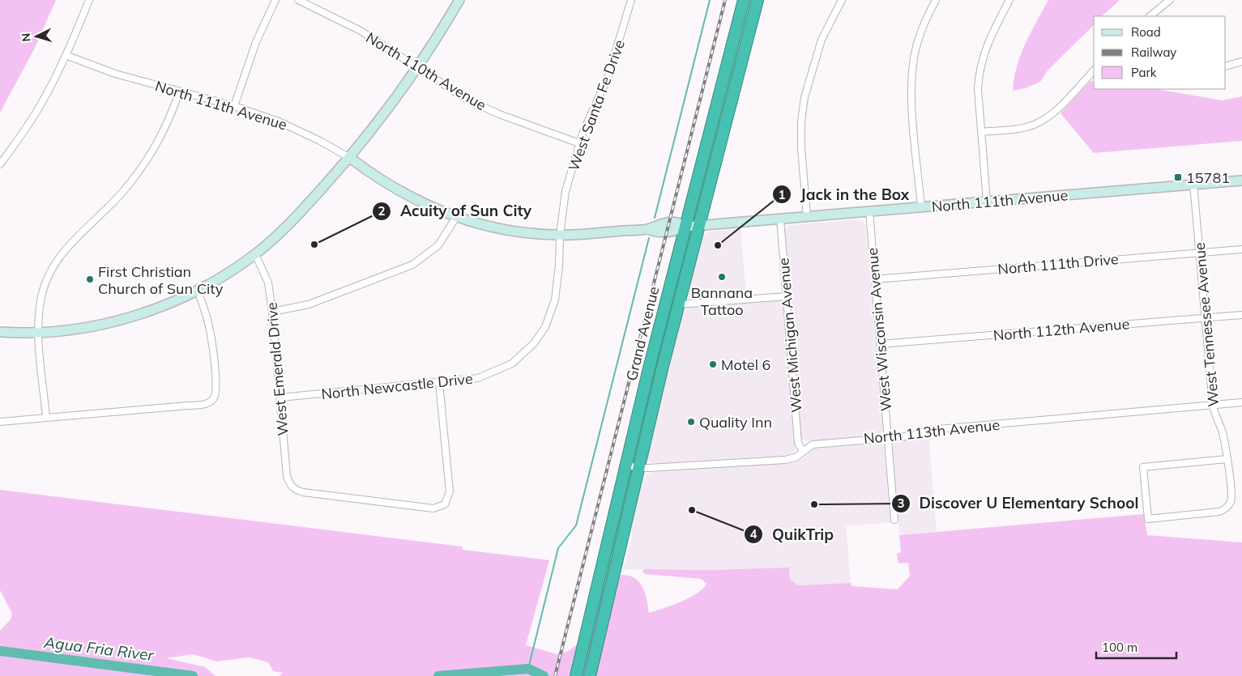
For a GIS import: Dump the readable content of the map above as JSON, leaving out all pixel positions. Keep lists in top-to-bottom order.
{
  "streets": {
    "highway": ["Grand Avenue"],
    "street": [
      "North 110th Avenue",
      "North 111th Avenue",
      "West Santa Fe Drive",
      "North 111th Drive",
      "West Tennessee Avenue",
      "West Wisconsin Avenue",
      "North 112th Avenue",
      "West Michigan Avenue",
      "West Emerald Drive",
      "North Newcastle Drive",
      "North 113th Avenue"
    ]
  },
  "crossings": [
    ["North 110th Avenue", "West Santa Fe Drive"],
    ["North 111th Avenue", "West Santa Fe Drive"],
    ["North 111th Avenue", "West Tennessee Avenue"],
    ["North 111th Avenue", "West Wisconsin Avenue"],
    ["North 111th Avenue", "Grand Avenue"],
    ["North 111th Avenue", "West Michigan Avenue"],
    ["North 111th Avenue", "North Newcastle Drive"],
    ["West Santa Fe Drive", "North Newcastle Drive"],
    ["North 111th Drive", "West Tennessee Avenue"],
    ["North 111th Drive", "West Wisconsin Avenue"],
    ["West Tennessee Avenue", "North 112th Avenue"],
    ["West Tennessee Avenue", "North 113th Avenue"],
    ["West Wisconsin Avenue", "North 112th Avenue"],
    ["West Wisconsin Avenue", "North 113th Avenue"],
    ["Grand Avenue", "North 113th Avenue"],
    ["West Michigan Avenue", "North 113th Avenue"],
    ["West Emerald Drive", "North Newcastle Drive"]
  ],
  "water": ["Agua Fria River"],
  "places": {
    "transit": ["15781"],
    "other": [
      "Acuity of Sun City",
      "Jack in the Box",
      "Bannana Tattoo",
      "First Christian Church of Sun City",
      "Motel 6",
      "Quality Inn",
      "Discover U Elementary School",
      "QuikTrip"
    ]
  },
  "legend": ["Road", "Railway", "Park"],
  "scale_bar": "100 m",
  "north": "left"
}
